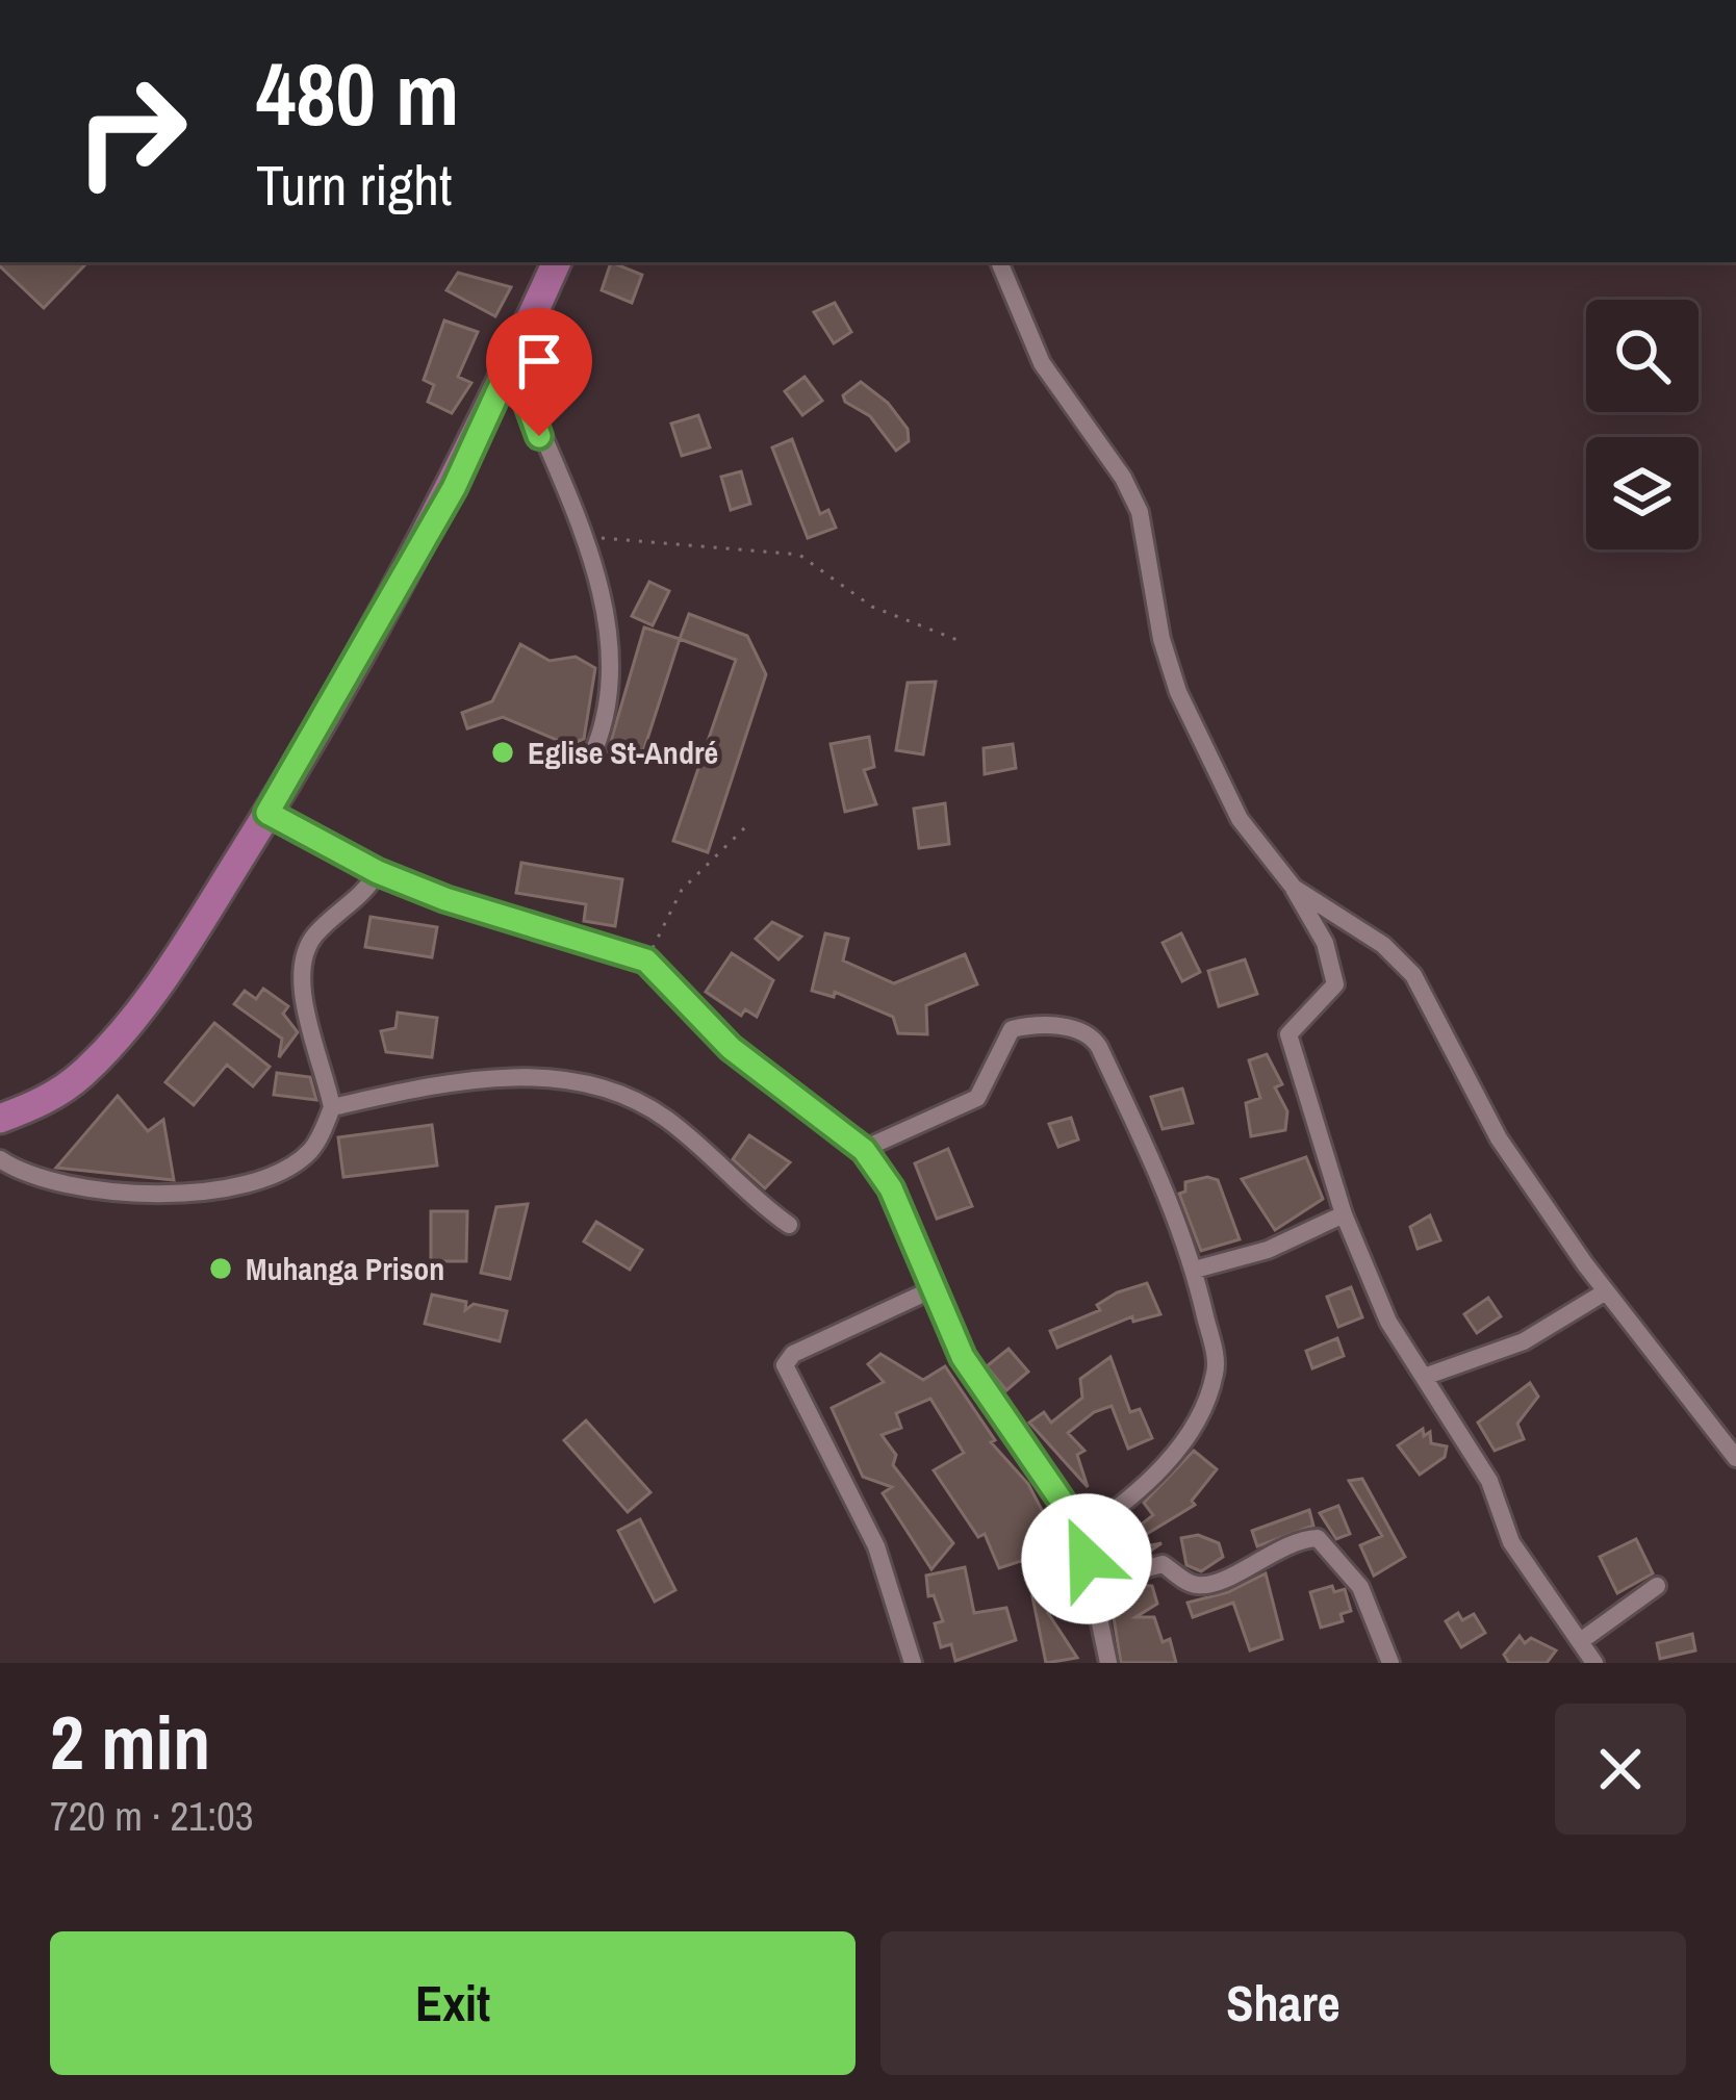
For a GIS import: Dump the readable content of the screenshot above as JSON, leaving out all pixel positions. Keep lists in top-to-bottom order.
{
  "places": ["Eglise St-André", "Muhanga Prison"],
  "page": {
    "turn": ["480 m", "Turn right"],
    "heading": ["2 min", "720 m · 21:03"],
    "buttons": ["Exit", "Share"]
  }
}
